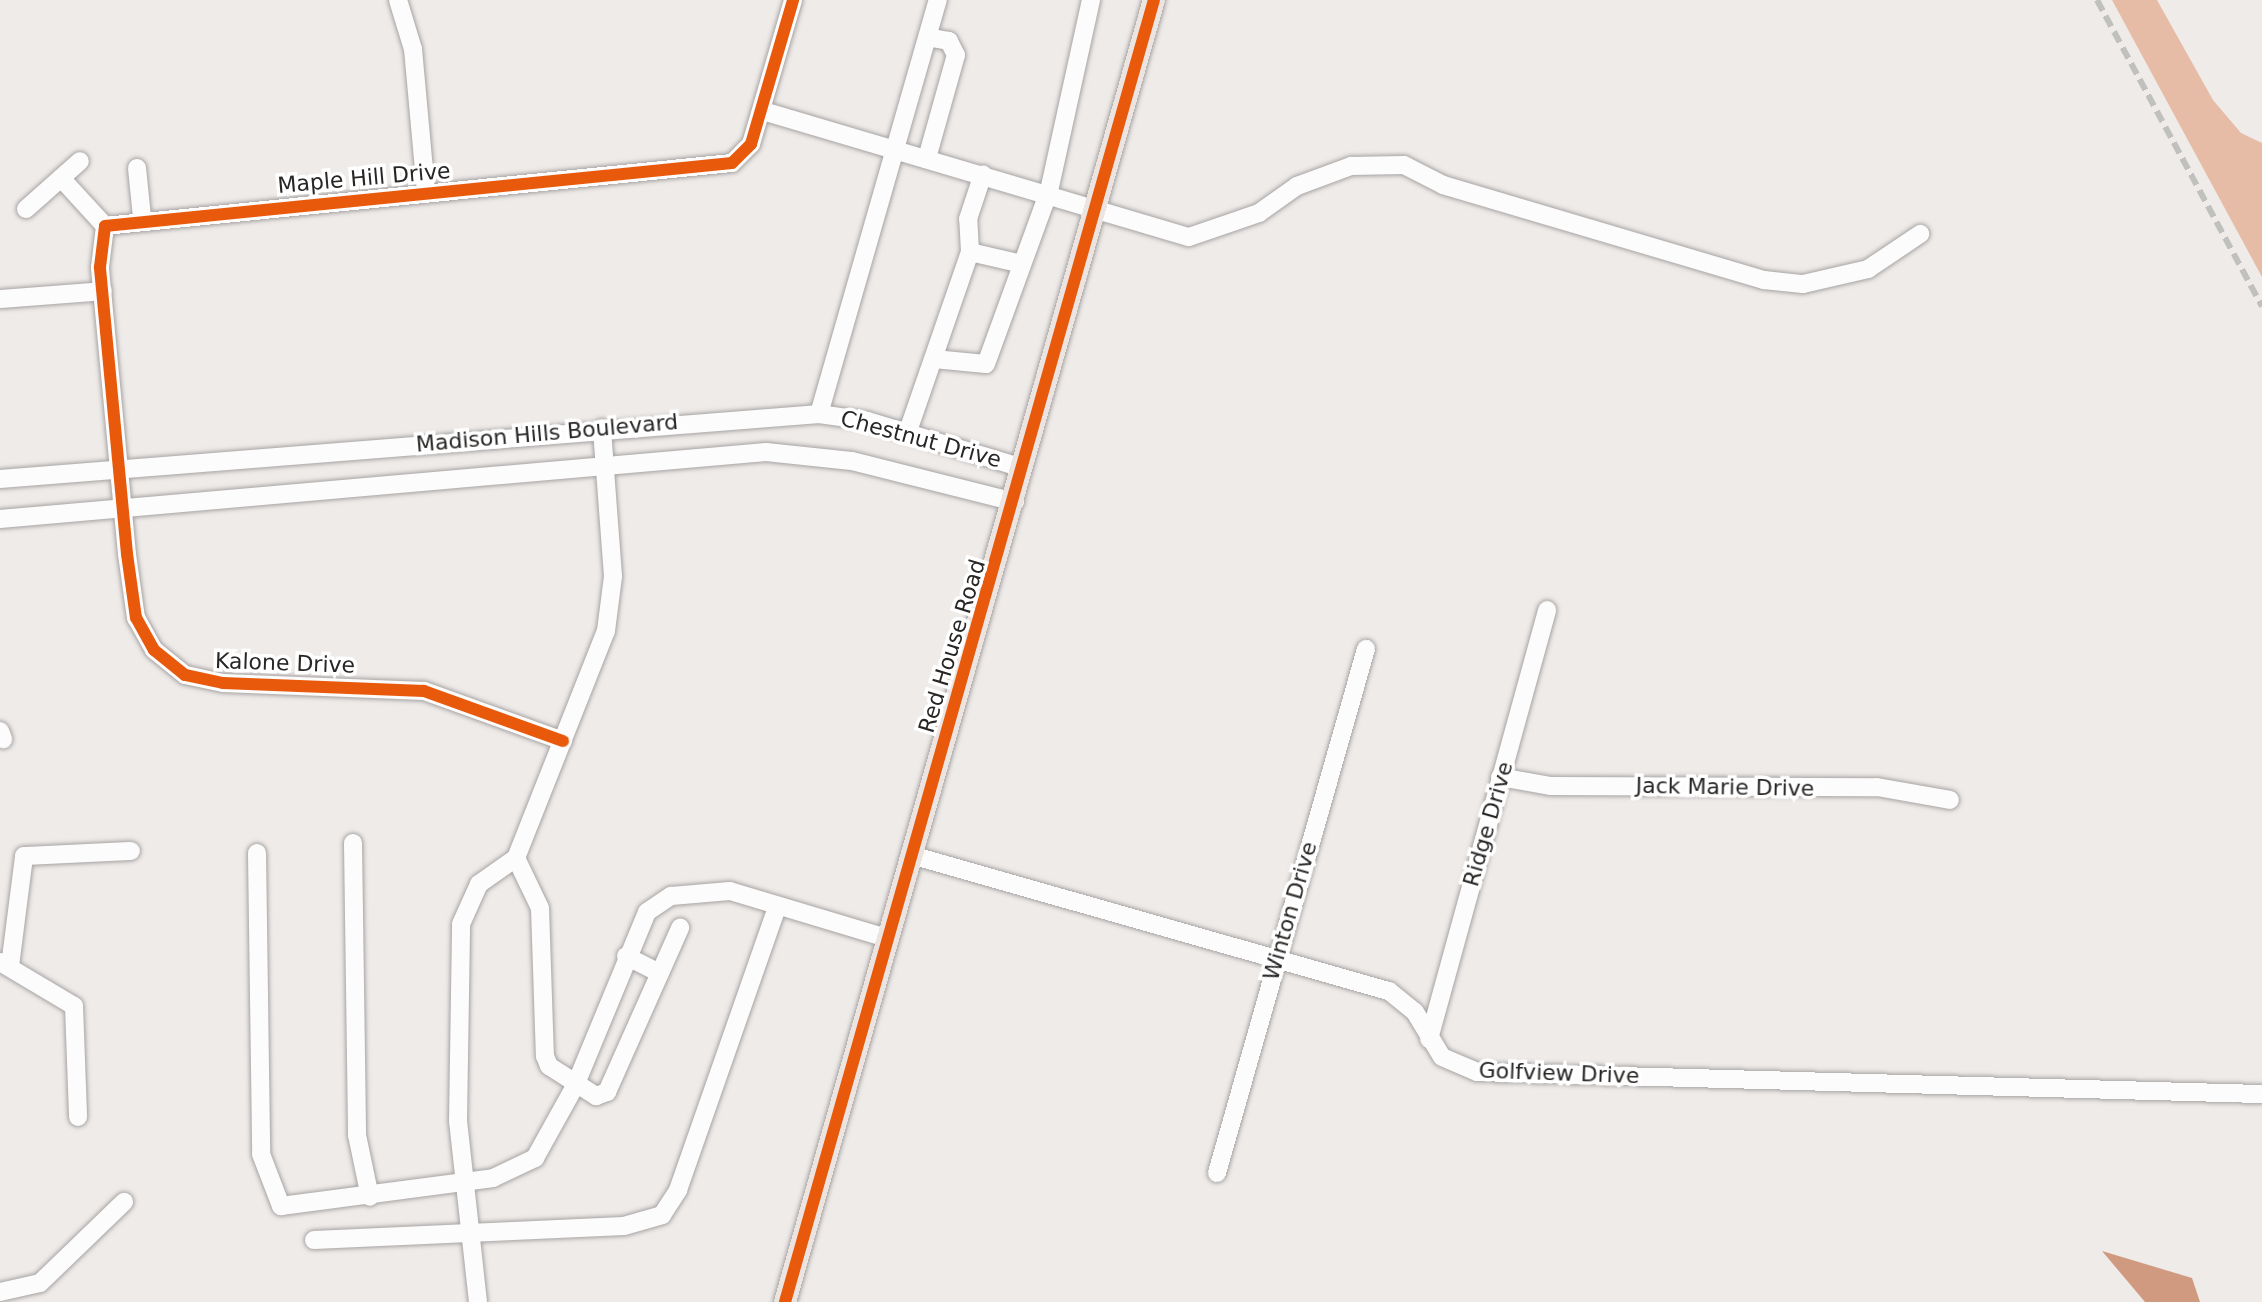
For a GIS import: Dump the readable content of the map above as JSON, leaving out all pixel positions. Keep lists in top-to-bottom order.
{
  "streets": {
    "main road": ["Red House Road"],
    "street": [
      "Maple Hill Drive",
      "Madison Hills Boulevard",
      "Chestnut Drive",
      "Kalone Drive",
      "Jack Marie Drive",
      "Ridge Drive",
      "Winton Drive",
      "Golfview Drive"
    ]
  },
  "crossings": [
    ["Madison Hills Boulevard", "Chestnut Drive"],
    ["Madison Hills Boulevard", "Red House Road"],
    ["Madison Hills Boulevard", "Kalone Drive"],
    ["Chestnut Drive", "Red House Road"],
    ["Red House Road", "Golfview Drive"],
    ["Jack Marie Drive", "Ridge Drive"],
    ["Ridge Drive", "Golfview Drive"],
    ["Winton Drive", "Golfview Drive"]
  ]
}
